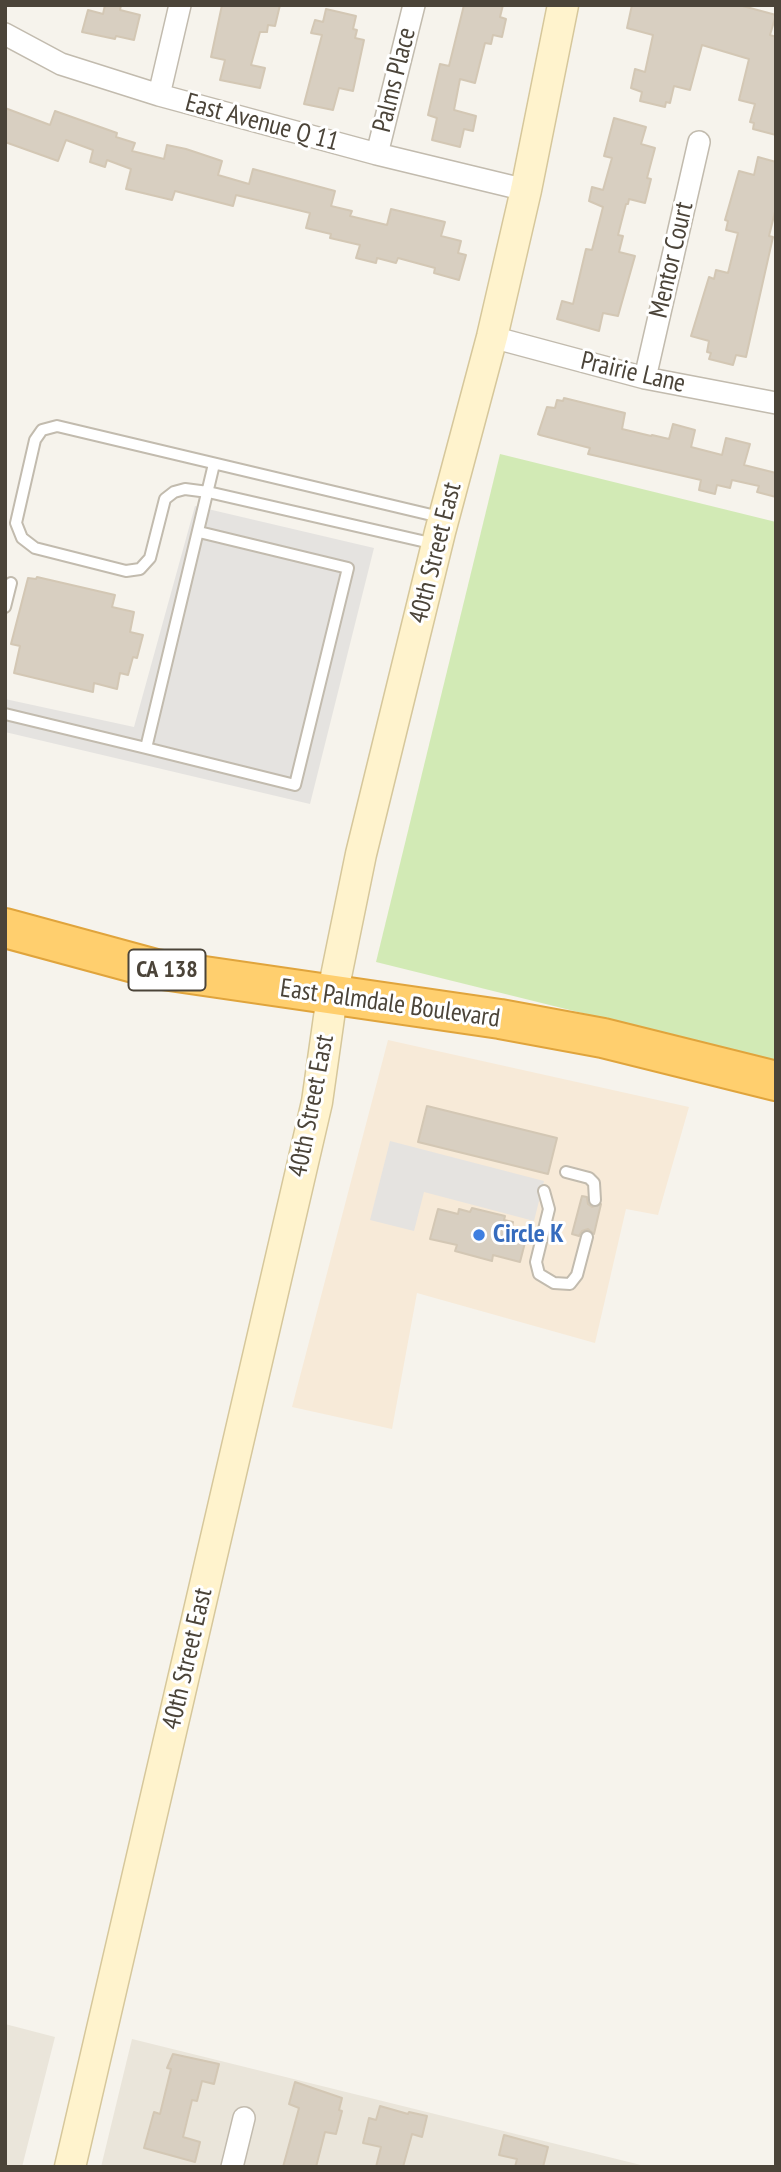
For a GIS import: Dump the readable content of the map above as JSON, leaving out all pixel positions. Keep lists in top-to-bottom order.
{
  "streets": {
    "highway": ["CA 138", "East Palmdale Boulevard"],
    "main road": ["40th Street East"],
    "street": [
      "Palms Place",
      "East Avenue Q 11",
      "Mentor Court",
      "Prairie Lane"
    ]
  },
  "crossings": [
    ["Palms Place", "East Avenue Q 11"],
    ["East Avenue Q 11", "40th Street East"],
    ["Mentor Court", "Prairie Lane"],
    ["Prairie Lane", "40th Street East"],
    ["40th Street East", "East Palmdale Boulevard"]
  ],
  "places": ["Circle K"]
}
